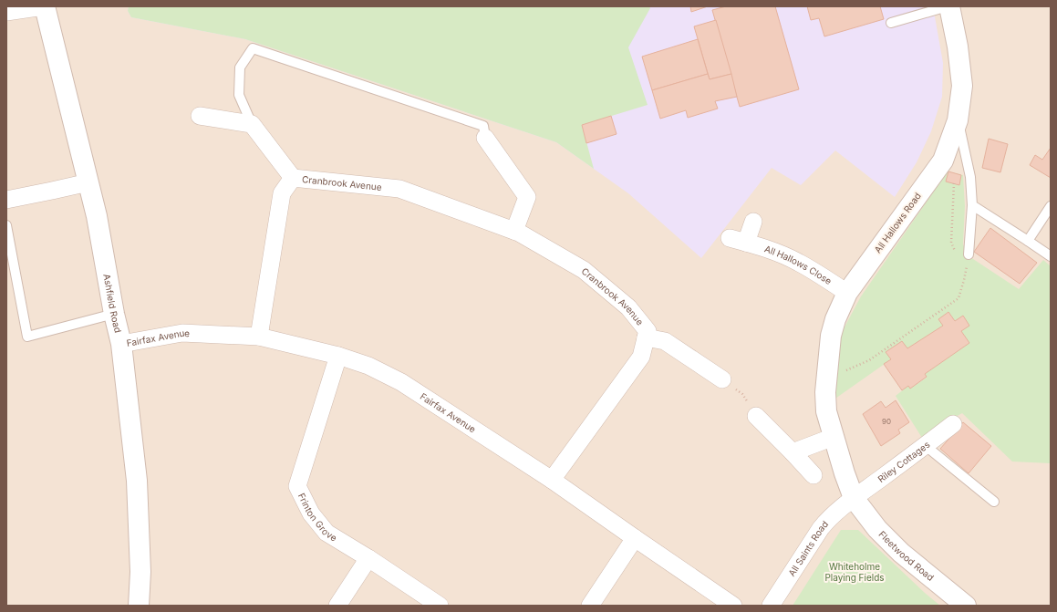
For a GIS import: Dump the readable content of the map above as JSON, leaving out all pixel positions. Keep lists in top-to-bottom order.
{
  "streets": {
    "street": [
      "Cranbrook Avenue",
      "All Hallows Road",
      "All Hallows Close",
      "Ashfield Road",
      "Fairfax Avenue",
      "Riley Cottages",
      "Frinton Grove",
      "All Saints Road",
      "Fleetwood Road"
    ]
  },
  "crossings": [
    ["Cranbrook Avenue", "Fairfax Avenue"],
    ["All Hallows Road", "All Hallows Close"],
    ["All Hallows Road", "Riley Cottages"],
    ["All Hallows Road", "All Saints Road"],
    ["All Hallows Road", "Fleetwood Road"],
    ["Ashfield Road", "Fairfax Avenue"],
    ["Fairfax Avenue", "Frinton Grove"],
    ["Riley Cottages", "All Saints Road"],
    ["Riley Cottages", "Fleetwood Road"],
    ["All Saints Road", "Fleetwood Road"]
  ],
  "parks": ["Whiteholme Playing Fields"],
  "house_numbers": ["90"]
}
